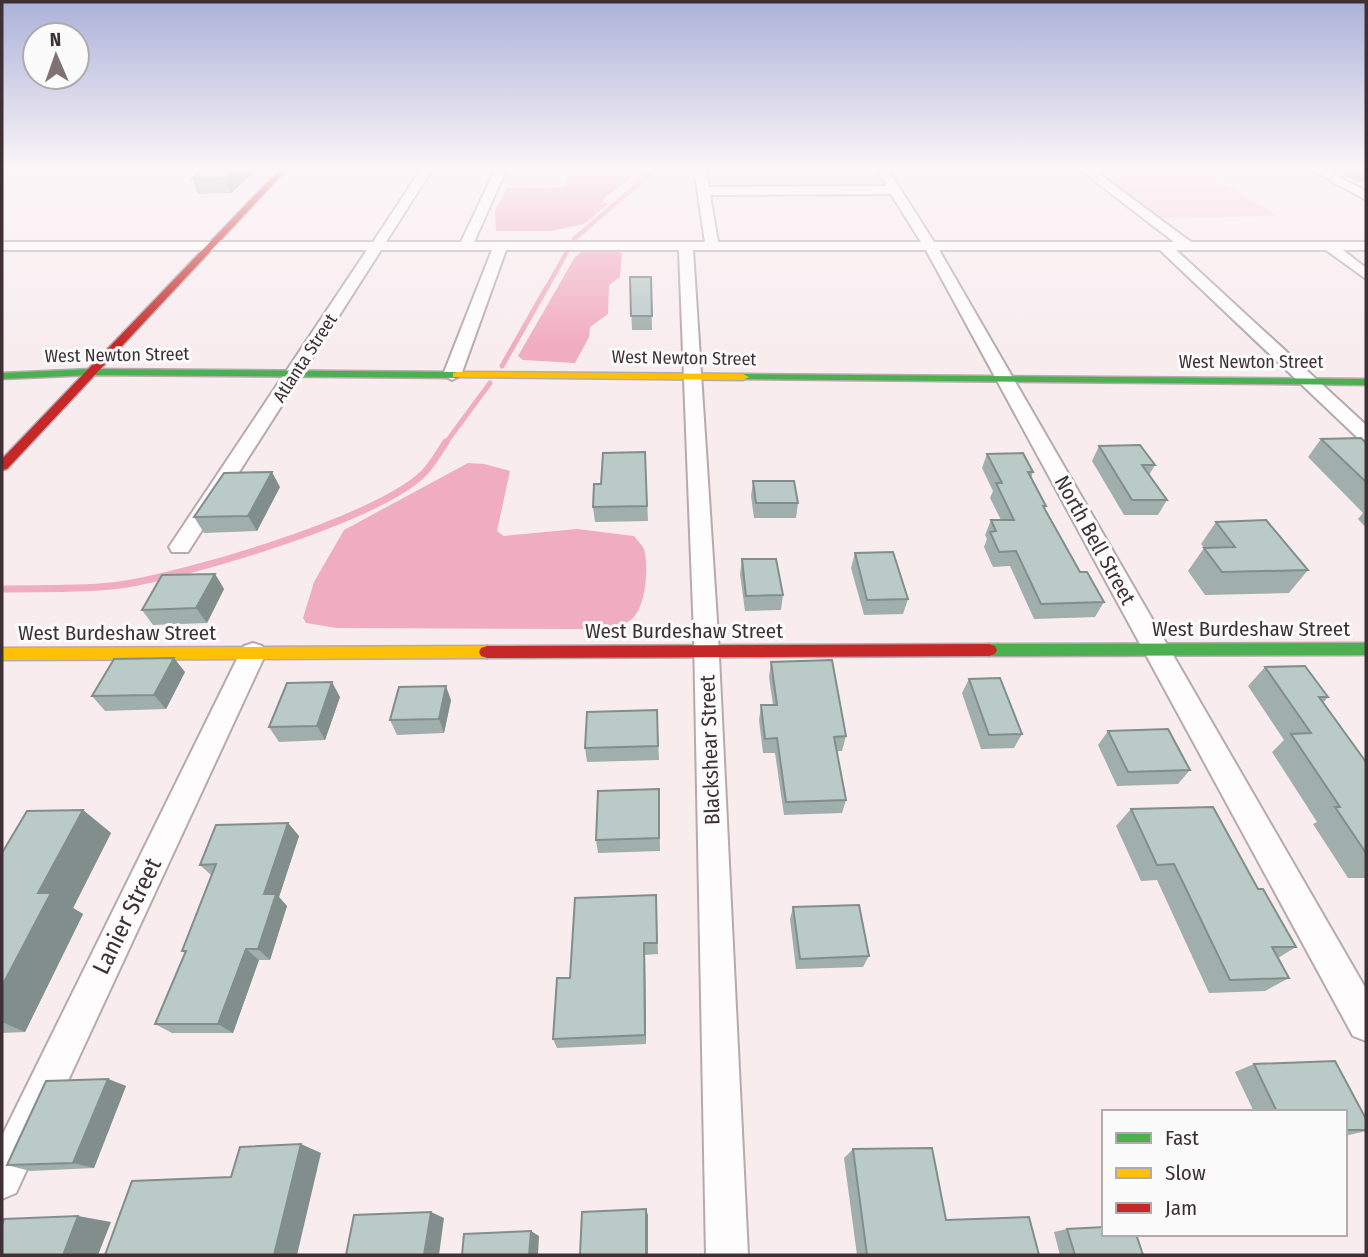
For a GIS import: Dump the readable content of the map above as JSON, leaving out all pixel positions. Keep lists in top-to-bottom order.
{
  "streets": {
    "street": [
      "West Newton Street",
      "Atlanta Street",
      "North Bell Street",
      "West Burdeshaw Street",
      "Blackshear Street",
      "Lanier Street"
    ]
  },
  "crossings": [
    ["West Newton Street", "Atlanta Street"],
    ["West Newton Street", "North Bell Street"],
    ["West Newton Street", "Blackshear Street"],
    ["North Bell Street", "West Burdeshaw Street"],
    ["West Burdeshaw Street", "Blackshear Street"],
    ["West Burdeshaw Street", "Lanier Street"]
  ],
  "legend": ["Fast", "Slow", "Jam"],
  "north": "top"
}
